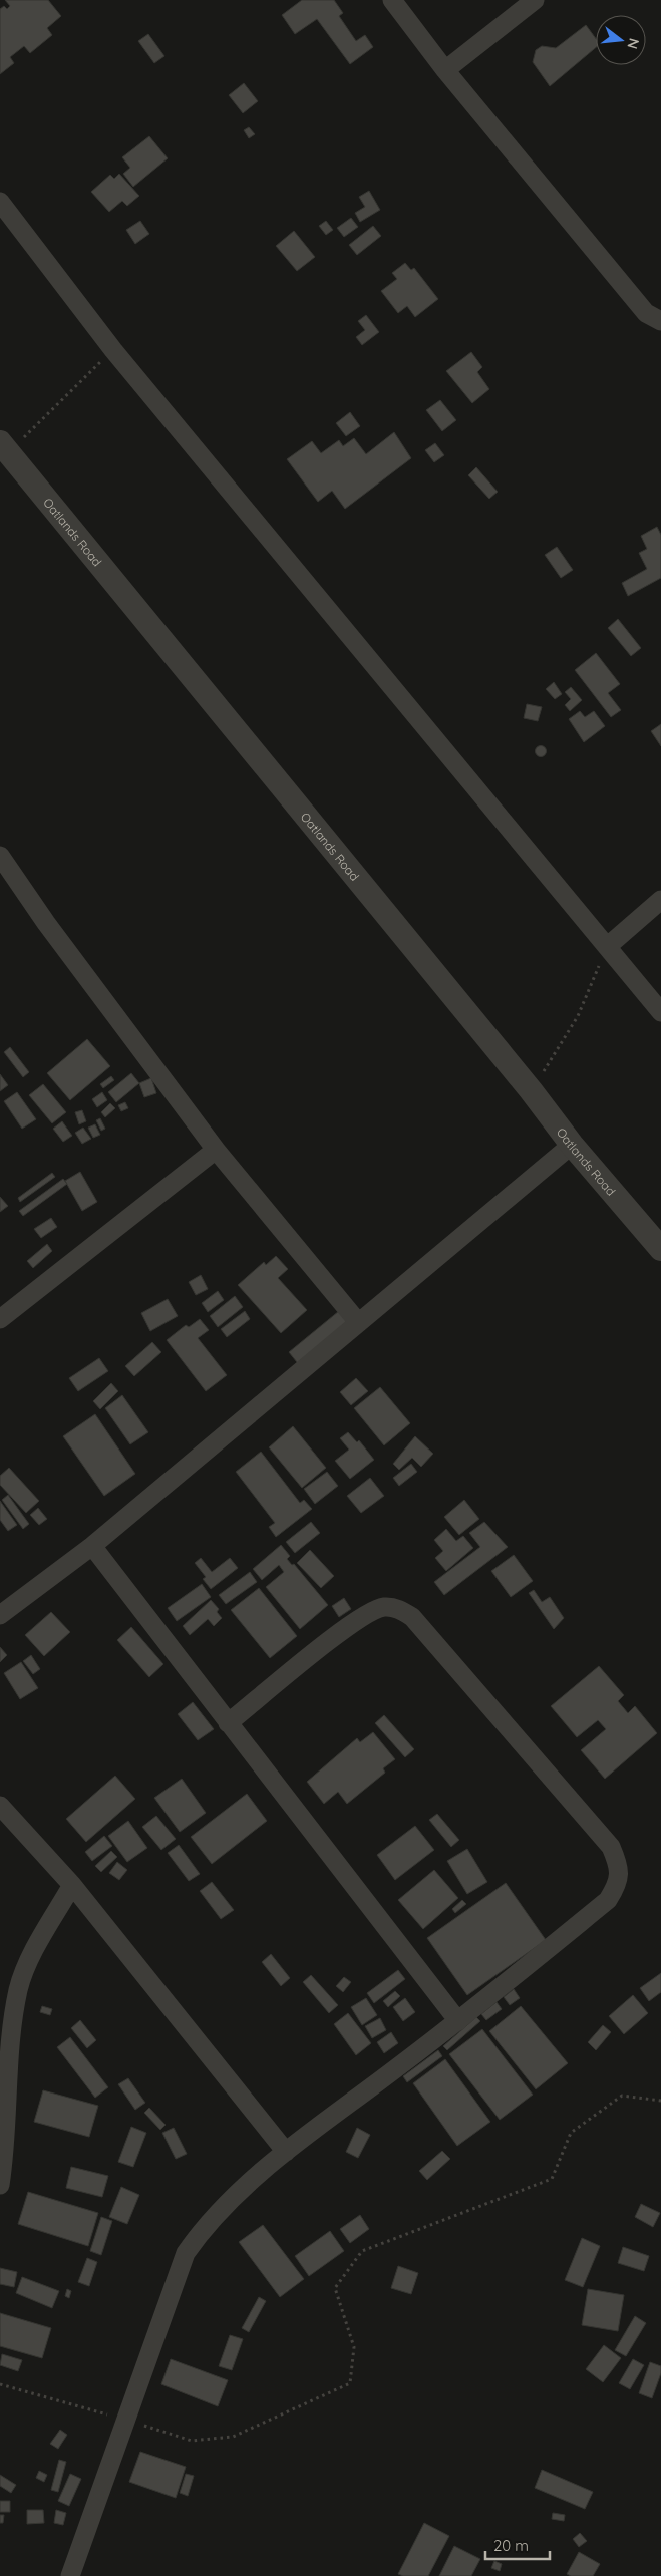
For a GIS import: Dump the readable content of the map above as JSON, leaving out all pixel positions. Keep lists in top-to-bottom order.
{
  "streets": {
    "street": ["Oatlands Road"]
  },
  "scale_bar": "20 m",
  "north": "right"
}
